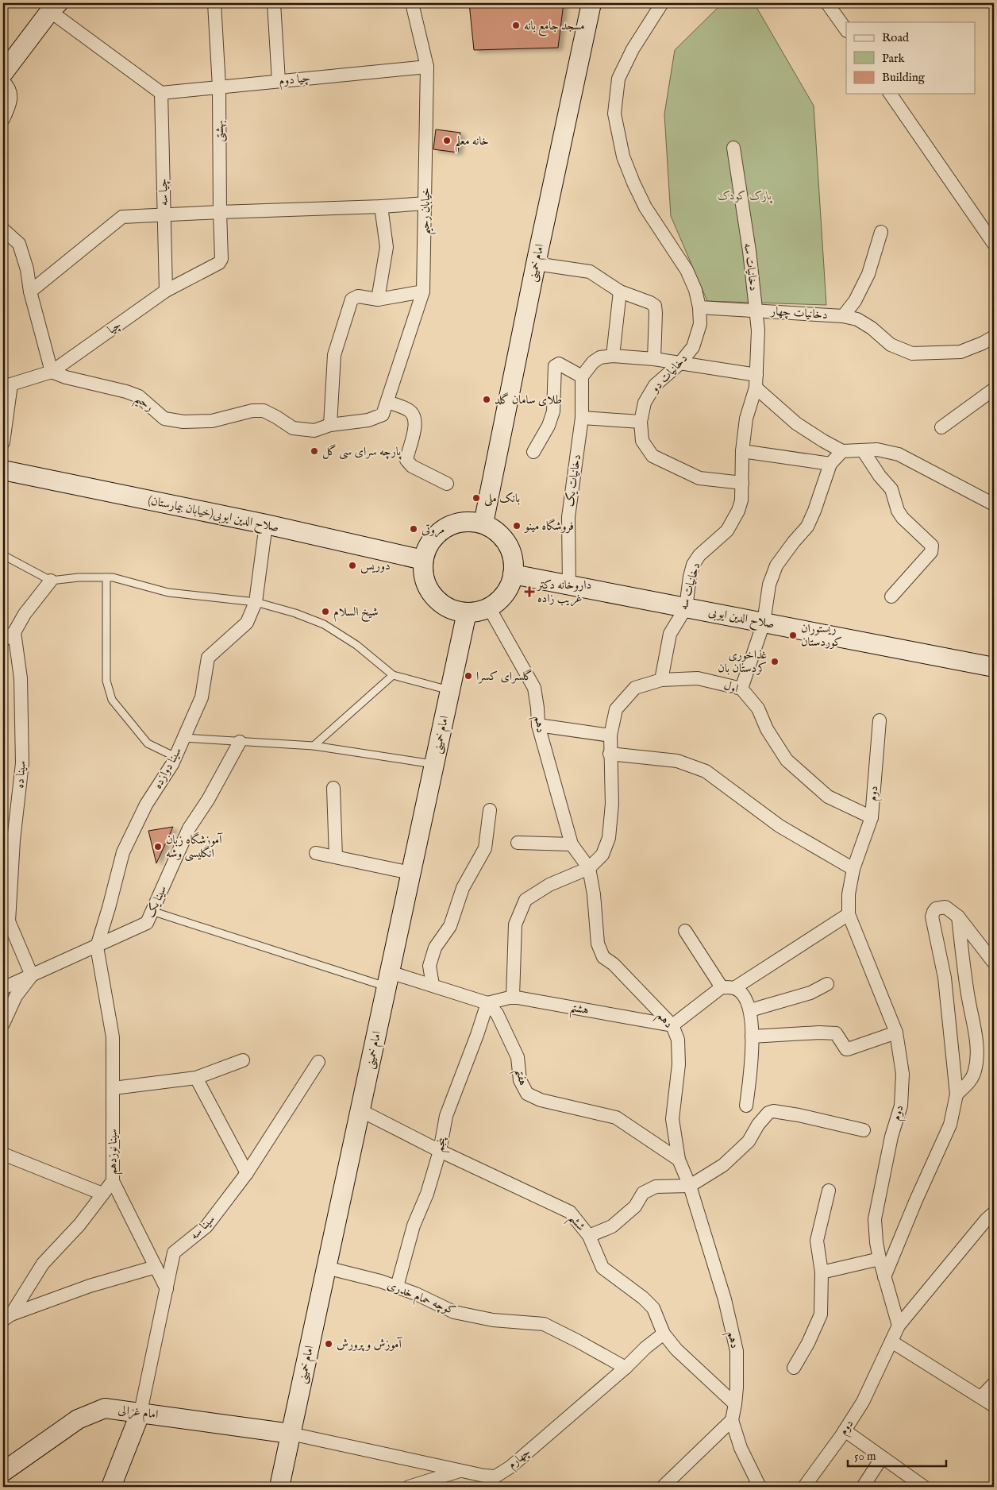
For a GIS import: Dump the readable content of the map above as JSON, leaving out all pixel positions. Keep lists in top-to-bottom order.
{
  "streets": {
    "main road": [
      "امام خمینی",
      "صلاح الدین ایوبی(خیابان بیمارستان)",
      "صلاح الدین ایوبی",
      "امام غزالی"
    ],
    "street": [
      "چیا دوم",
      "بهشتی",
      "چیا سه",
      "خیابان رحیم",
      "دخانیات سه",
      "دخانیات چهار",
      "چیا",
      "دخانیات دو",
      "رحیم",
      "دخانیات یک",
      "اول",
      "دهم",
      "سینا دوازده",
      "سینا ده",
      "دوم",
      "سینا یک",
      "هشتم",
      "هفتم",
      "پنجم",
      "سینا نوزدهم",
      "ششم",
      "سینا سه",
      "کوچه حمام خدری",
      "چهارم"
    ]
  },
  "crossings": [
    ["چیا دوم", "بهشتی"],
    ["چیا دوم", "چیا سه"],
    ["چیا دوم", "خیابان رحیم"],
    ["بهشتی", "چیا"],
    ["چیا سه", "چیا"],
    ["خیابان رحیم", "رحیم"],
    ["امام خمینی", "صلاح الدین ایوبی(خیابان بیمارستان)"],
    ["امام خمینی", "صلاح الدین ایوبی"],
    ["امام خمینی", "دهم"],
    ["امام خمینی", "ششم"],
    ["امام خمینی", "کوچه حمام خدری"],
    ["امام خمینی", "امام غزالی"],
    ["امام خمینی", "چهارم"],
    ["دخانیات سه", "دخانیات چهار"],
    ["دخانیات سه", "دخانیات دو"],
    ["دخانیات سه", "صلاح الدین ایوبی"],
    ["دخانیات سه", "اول"],
    ["دخانیات چهار", "دخانیات دو"],
    ["چیا", "رحیم"],
    ["دخانیات یک", "صلاح الدین ایوبی"],
    ["صلاح الدین ایوبی(خیابان بیمارستان)", "صلاح الدین ایوبی"],
    ["صلاح الدین ایوبی(خیابان بیمارستان)", "دهم"],
    ["صلاح الدین ایوبی(خیابان بیمارستان)", "سینا دوازده"],
    ["صلاح الدین ایوبی", "دهم"],
    ["اول", "دهم"],
    ["اول", "دوم"],
    ["دهم", "هشتم"],
    ["دهم", "هفتم"],
    ["دهم", "ششم"],
    ["سینا دوازده", "سینا یک"],
    ["سینا دوازده", "سینا نوزدهم"],
    ["سینا ده", "سینا یک"],
    ["سینا یک", "سینا نوزدهم"],
    ["هشتم", "هفتم"],
    ["هشتم", "پنجم"],
    ["هفتم", "پنجم"],
    ["پنجم", "ششم"],
    ["پنجم", "کوچه حمام خدری"],
    ["ششم", "چهارم"],
    ["سینا سه", "امام غزالی"],
    ["کوچه حمام خدری", "چهارم"],
    ["امام غزالی", "چهارم"]
  ],
  "parks": ["پارک کودک"],
  "places": {
    "other": [
      "مسجد جامع بانه",
      "خانه معلم",
      "طلای سامان گلد",
      "پارچه سرای سی گل",
      "بانک ملی",
      "فروشگاه مینو",
      "مروتی",
      "دوریس",
      "شیخ السلام",
      "ریستوران کوردستان",
      "غذاخوری کردستان بان",
      "گلسرای کسرا",
      "آموزشگاه زبان انگلیسی وشه",
      "آموزش و پرورش"
    ],
    "health": ["داروخانه دکتر غریب زاده"]
  },
  "legend": ["Road", "Park", "Building"],
  "scale_bar": "50 m"
}
